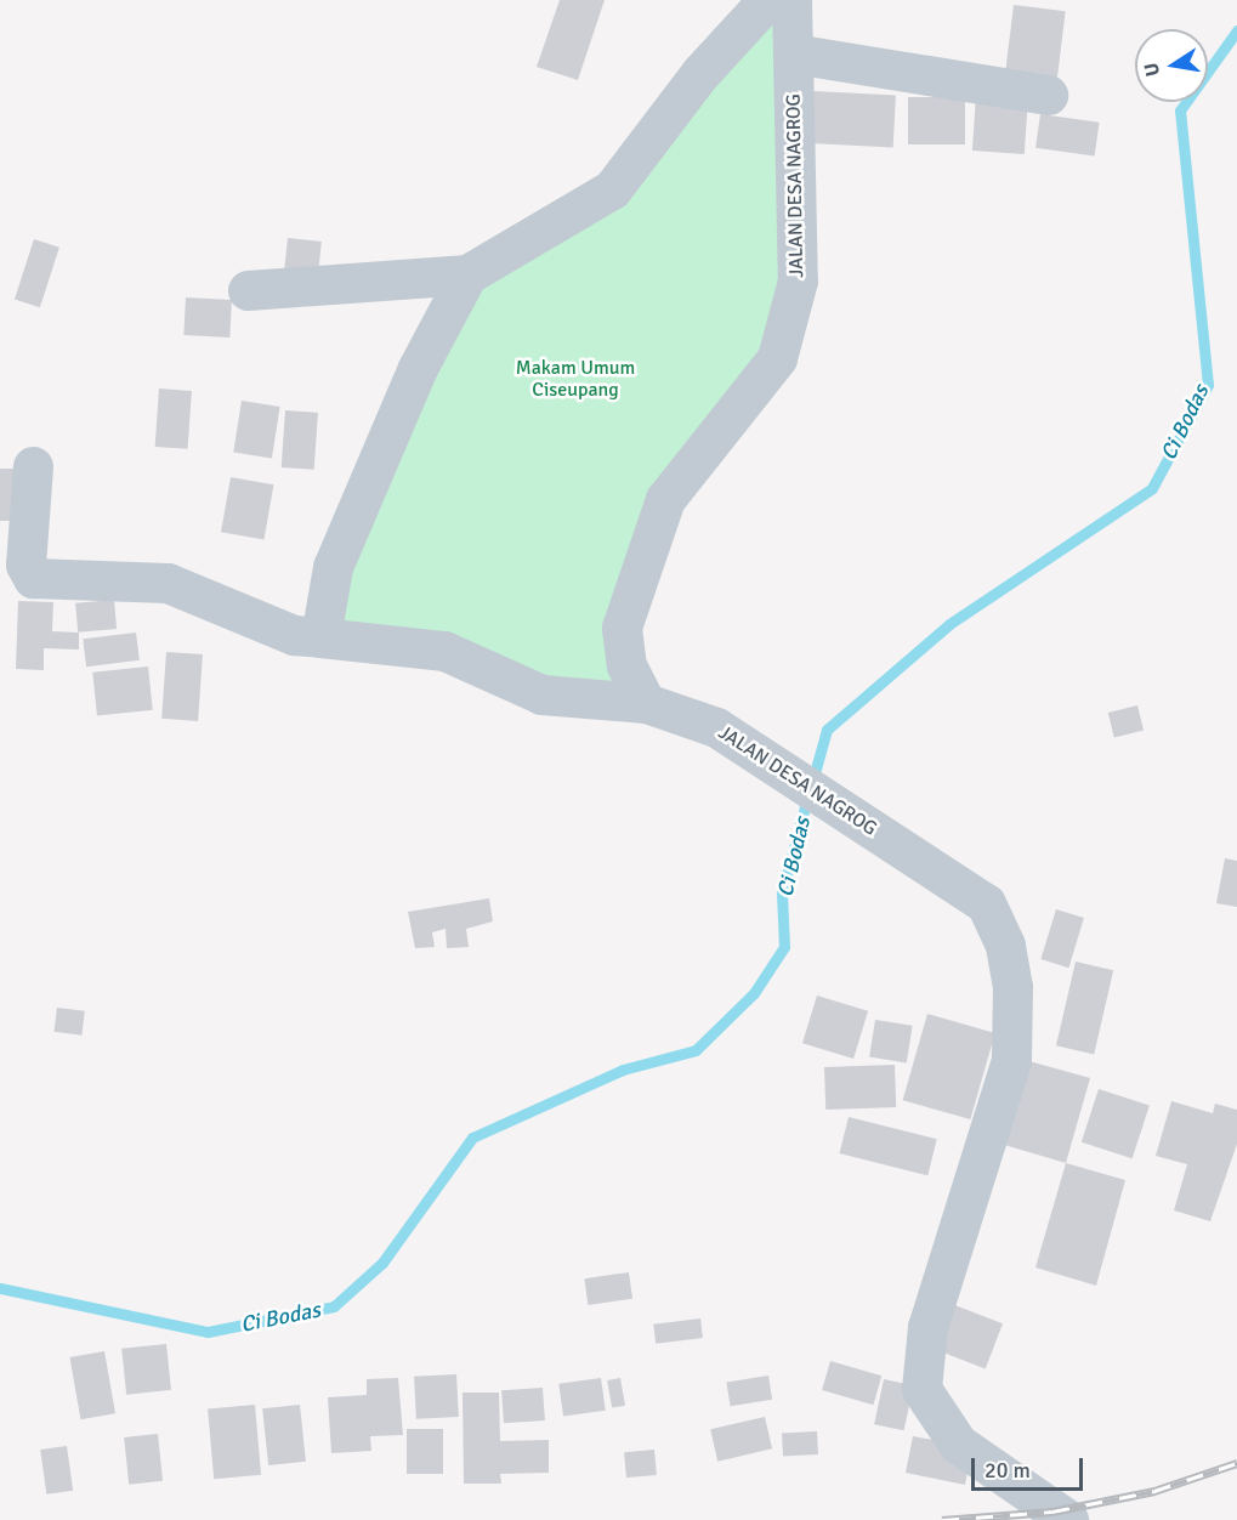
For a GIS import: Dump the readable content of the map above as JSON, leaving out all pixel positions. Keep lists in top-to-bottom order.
{
  "streets": {
    "street": ["JALAN DESA NAGROG"]
  },
  "water": ["Ci Bodas"],
  "parks": ["Makam Umum Ciseupang"],
  "scale_bar": "20 m",
  "north": "left"
}
